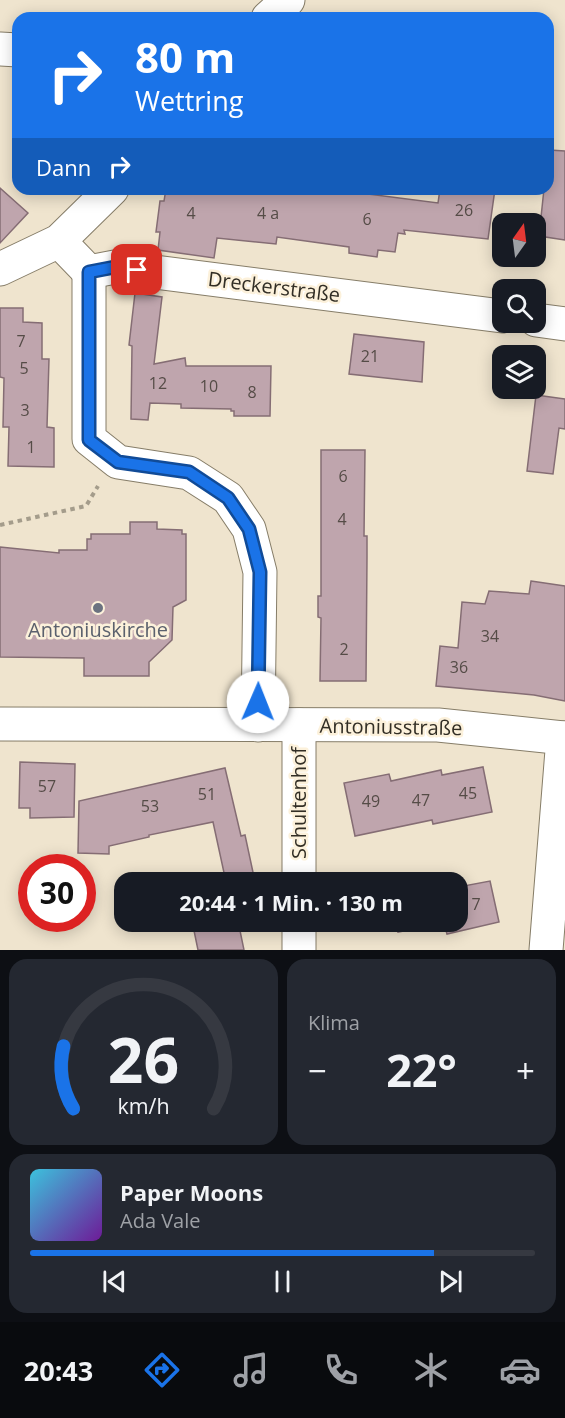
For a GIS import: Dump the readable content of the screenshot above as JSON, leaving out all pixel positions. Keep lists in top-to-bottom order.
{
  "streets": {
    "street": ["Dreckerstraße", "Antoniusstraße", "Schultenhof"]
  },
  "crossings": [
    ["Antoniusstraße", "Schultenhof"]
  ],
  "places": ["Antoniuskirche"],
  "house_numbers": [
    "26",
    "4",
    "4 a",
    "6",
    "7",
    "21",
    "5",
    "12",
    "10",
    "8",
    "3",
    "1",
    "6",
    "4",
    "34",
    "2",
    "36",
    "57",
    "45",
    "51",
    "47",
    "49",
    "53",
    "7"
  ],
  "north": "top",
  "page": {
    "turn": ["80 m", "Wettring"],
    "then": "Dann",
    "limit": "30",
    "trip": "20:44 · 1 Min. · 130 m",
    "tile": "Klima",
    "heat": ["−", "22°", "+"],
    "song": ["Paper Moons", "Ada Vale"],
    "tabs": "20:43",
    "gauge": ["26", "km/h"]
  }
}
